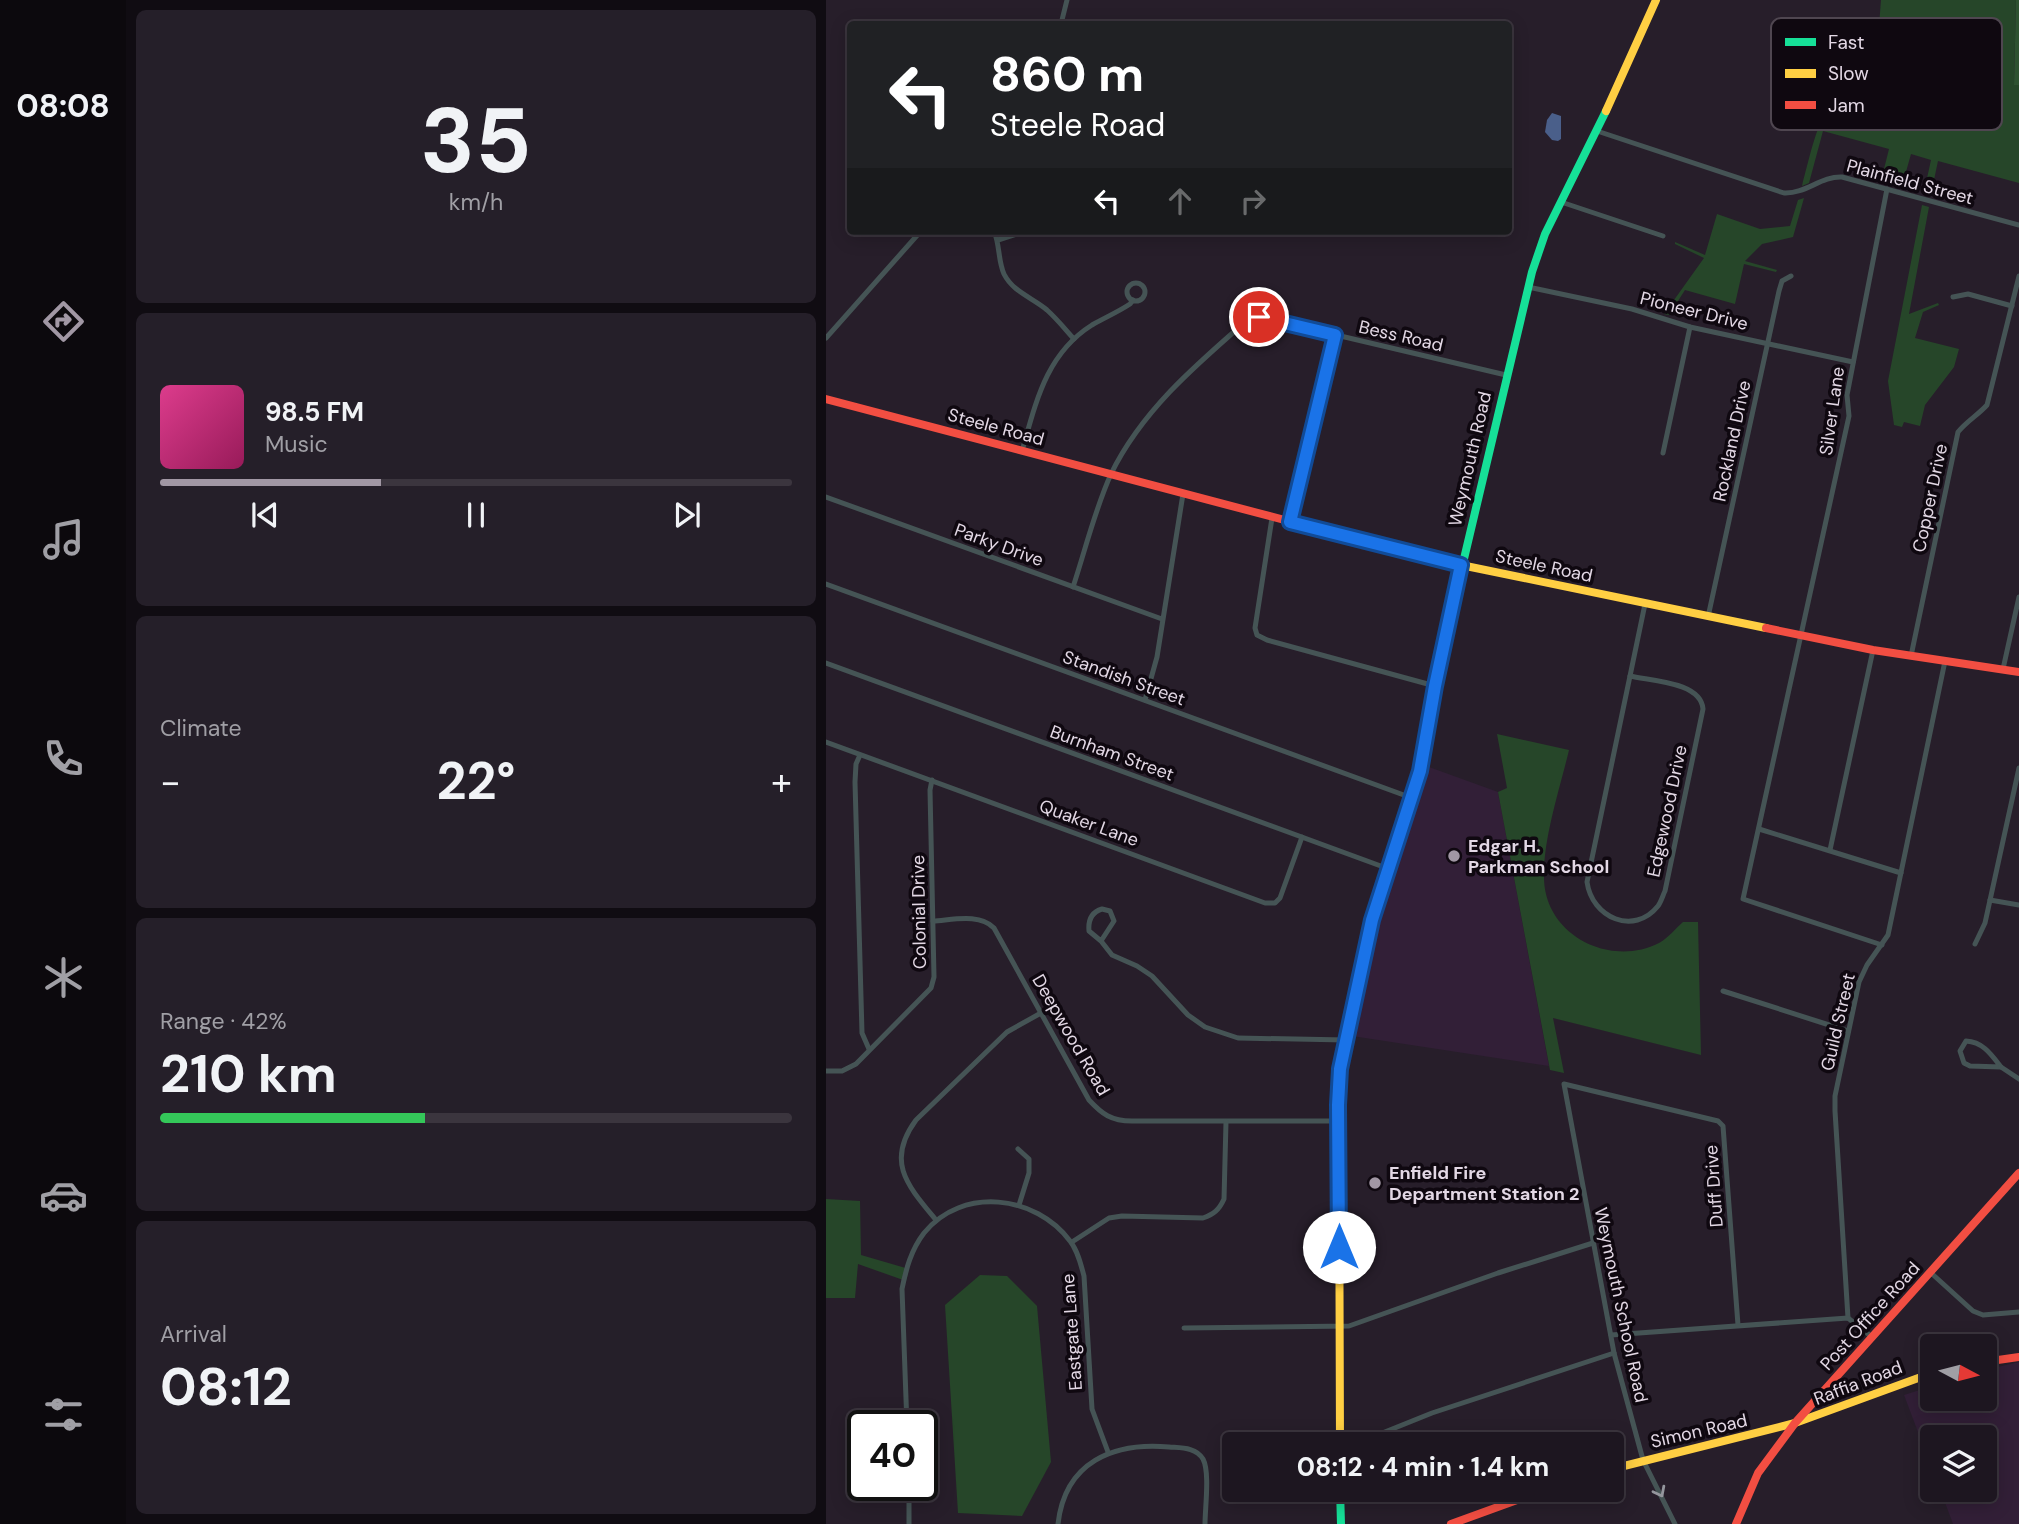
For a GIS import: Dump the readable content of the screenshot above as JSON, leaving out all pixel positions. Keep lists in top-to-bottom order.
{
  "streets": {
    "street": [
      "Plainfield Street",
      "Pioneer Drive",
      "Bess Road",
      "Silver Lane",
      "Steele Road",
      "Rockland Drive",
      "Weymouth Road",
      "Copper Drive",
      "Parky Drive",
      "Standish Street",
      "Burnham Street",
      "Edgewood Drive",
      "Quaker Lane",
      "Colonial Drive",
      "Guild Street",
      "Deepwood Road",
      "Duff Drive",
      "Weymouth School Road",
      "Post Office Road",
      "Eastgate Lane",
      "Raffia Road",
      "Simon Road"
    ]
  },
  "crossings": [
    ["Plainfield Street", "Silver Lane"],
    ["Plainfield Street", "Weymouth Road"],
    ["Pioneer Drive", "Silver Lane"],
    ["Pioneer Drive", "Rockland Drive"],
    ["Pioneer Drive", "Weymouth Road"],
    ["Bess Road", "Steele Road"],
    ["Bess Road", "Weymouth Road"],
    ["Silver Lane", "Steele Road"],
    ["Silver Lane", "Guild Street"],
    ["Steele Road", "Rockland Drive"],
    ["Steele Road", "Weymouth Road"],
    ["Steele Road", "Copper Drive"],
    ["Steele Road", "Edgewood Drive"],
    ["Steele Road", "Guild Street"],
    ["Weymouth Road", "Standish Street"],
    ["Weymouth Road", "Burnham Street"],
    ["Weymouth Road", "Deepwood Road"],
    ["Burnham Street", "Quaker Lane"],
    ["Quaker Lane", "Colonial Drive"],
    ["Colonial Drive", "Deepwood Road"],
    ["Duff Drive", "Weymouth School Road"],
    ["Weymouth School Road", "Simon Road"],
    ["Post Office Road", "Raffia Road"],
    ["Post Office Road", "Simon Road"],
    ["Raffia Road", "Simon Road"]
  ],
  "places": ["Edgar H. Parkman School", "Enfield Fire Department Station 2"],
  "legend": ["Fast", "Slow", "Jam"],
  "north": "right",
  "page": {
    "tabs": "08:08",
    "tile": [
      ["35", "km/h"],
      "Climate",
      ["Range · 42%", "210 km"],
      ["Arrival", "08:12"]
    ],
    "turn": ["860 m", "Steele Road"],
    "song": ["98.5 FM", "Music"],
    "heat": ["−", "22°", "+"],
    "limit": "40",
    "trip": "08:12 · 4 min · 1.4 km"
  }
}
